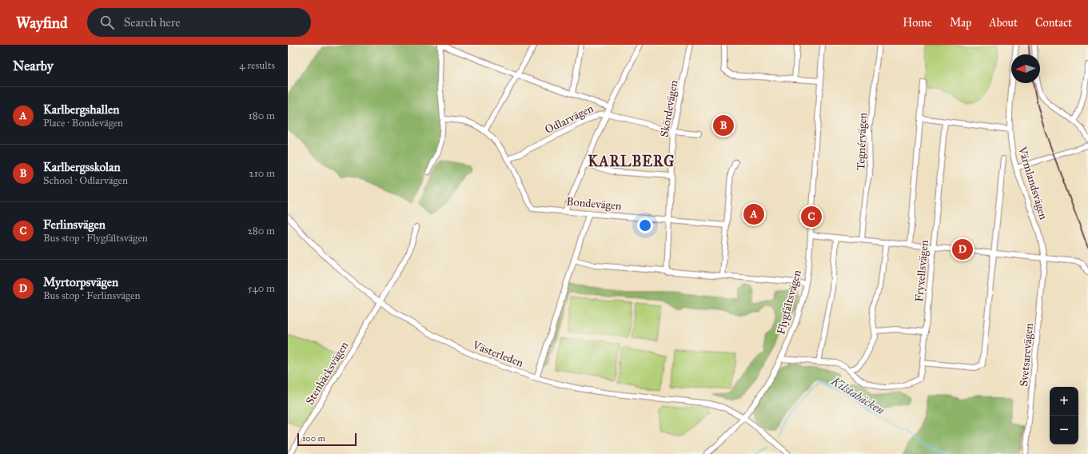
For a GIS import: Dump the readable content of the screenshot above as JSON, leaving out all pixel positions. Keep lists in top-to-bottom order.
{
  "streets": {
    "street": [
      "Skördevägen",
      "Odlarvägen",
      "Tegnérvägen",
      "Värmlandsvägen",
      "Bondevägen",
      "Fryxellsvägen",
      "Flygfältsvägen",
      "Västerleden",
      "Svetsarevägen",
      "Stenbäcksvägen"
    ]
  },
  "crossings": [
    ["Skördevägen", "Odlarvägen"],
    ["Skördevägen", "Bondevägen"],
    ["Odlarvägen", "Bondevägen"],
    ["Värmlandsvägen", "Svetsarevägen"],
    ["Flygfältsvägen", "Västerleden"],
    ["Västerleden", "Stenbäcksvägen"]
  ],
  "districts": ["KARLBERG"],
  "water": ["Kilstabäcken"],
  "scale_bar": "100 m",
  "north": "left",
  "page": {
    "header": "Wayfind",
    "search": "Search here",
    "nav": [
      "Home",
      "Map",
      "About",
      "Contact"
    ],
    "heading": ["Nearby", "4 results"],
    "list": [
      {
        "mark": "A",
        "name": "Karlbergshallen",
        "note": "Place · Bondevägen",
        "value": "180 m"
      },
      {
        "mark": "B",
        "name": "Karlbergsskolan",
        "note": "School · Odlarvägen",
        "value": "210 m"
      },
      {
        "mark": "C",
        "name": "Ferlinsvägen",
        "note": "Bus stop · Flygfältsvägen",
        "value": "280 m"
      },
      {
        "mark": "D",
        "name": "Myrtorpsvägen",
        "note": "Bus stop · Ferlinsvägen",
        "value": "540 m"
      }
    ],
    "pins": [
      "B",
      "A",
      "C",
      "D"
    ],
    "map_buttons": ["+", "−"],
    "scale": "100 m"
  }
}
